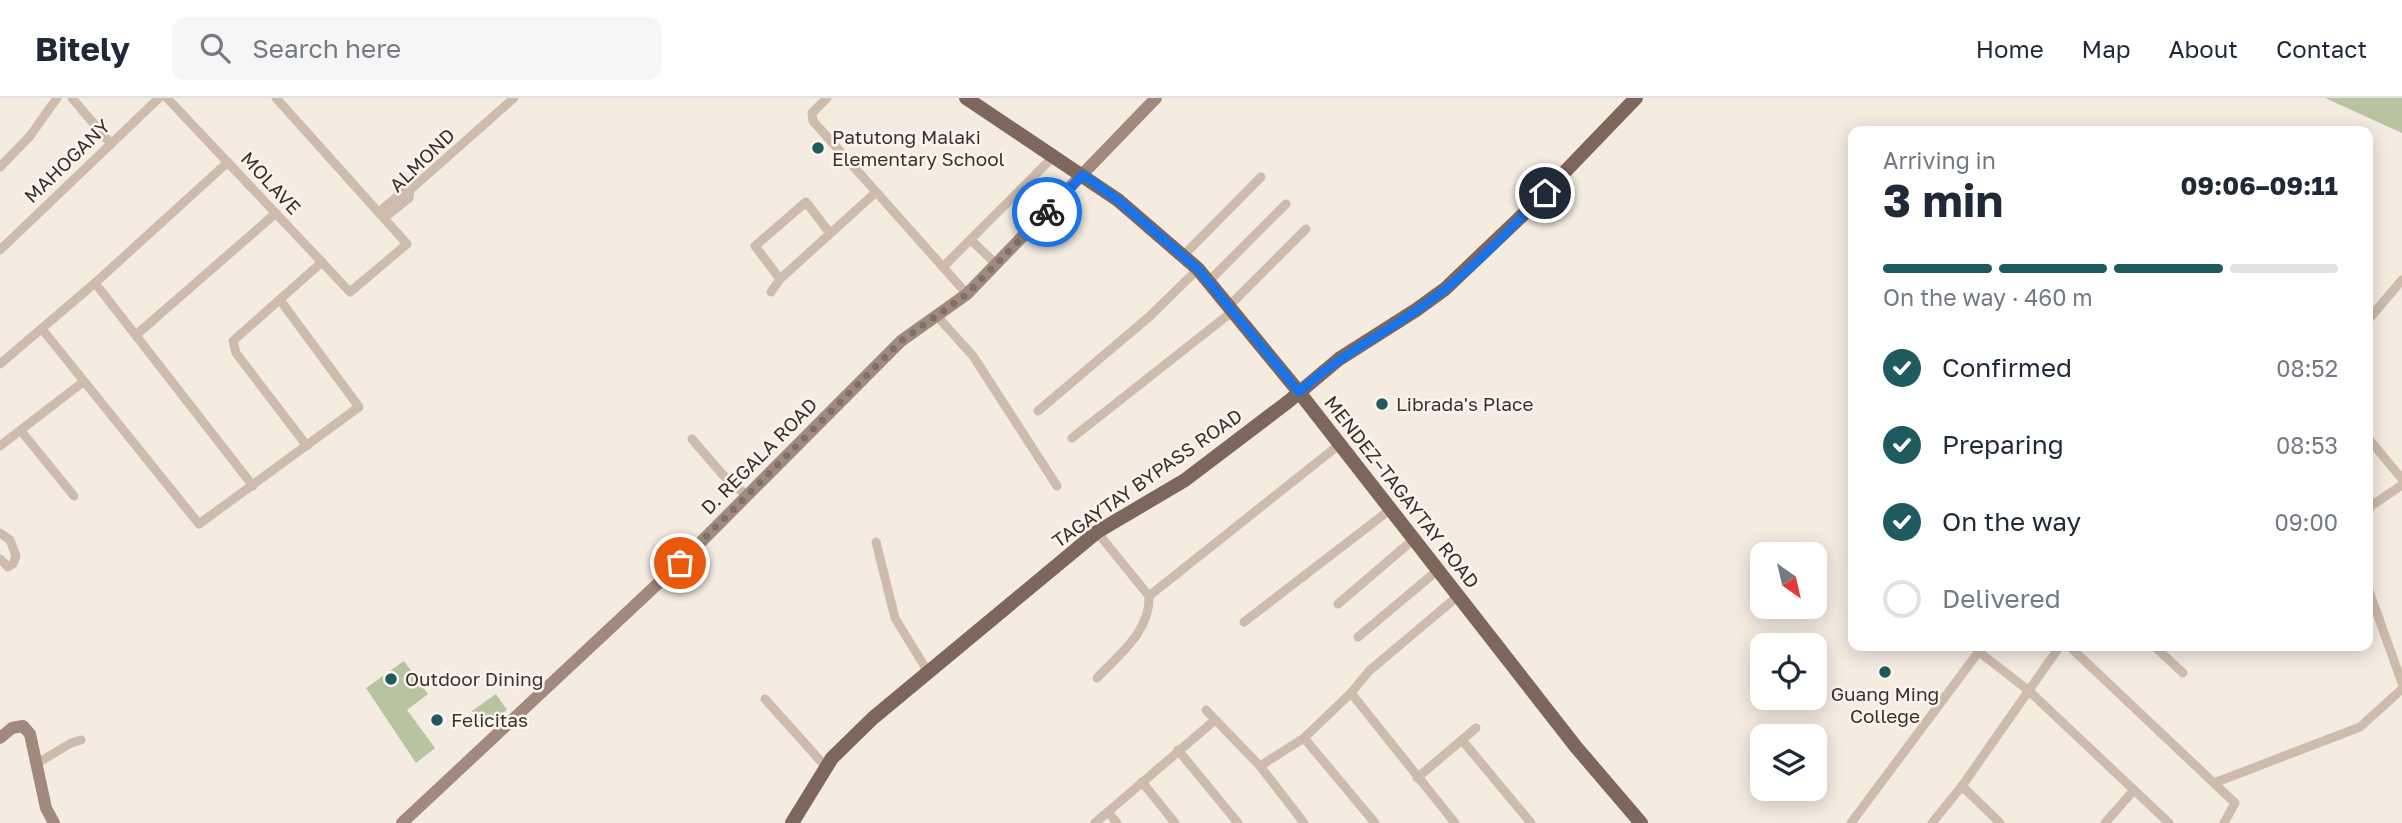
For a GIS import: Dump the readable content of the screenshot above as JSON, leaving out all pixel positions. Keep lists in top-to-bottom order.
{
  "streets": {
    "main road": ["TAGAYTAY BYPASS ROAD", "MENDEZ–TAGAYTAY ROAD"],
    "street": [
      "ALMOND",
      "MAHOGANY",
      "MOLAVE",
      "D. REGALA ROAD"
    ]
  },
  "crossings": [
    ["ALMOND", "MOLAVE"],
    ["D. REGALA ROAD", "MENDEZ–TAGAYTAY ROAD"],
    ["TAGAYTAY BYPASS ROAD", "MENDEZ–TAGAYTAY ROAD"]
  ],
  "places": [
    "Patutong Malaki Elementary School",
    "Librada's Place",
    "Guang Ming College",
    "Outdoor Dining",
    "Felicitas"
  ],
  "north": "bottom right",
  "page": {
    "header": "Bitely",
    "search": "Search here",
    "nav": [
      "Home",
      "Map",
      "About",
      "Contact"
    ],
    "heading": ["3 min", "Arriving in", "09:06–09:11"],
    "bar": "On the way · 460 m",
    "list": [
      ["Confirmed", "08:52"],
      ["Preparing", "08:53"],
      ["On the way", "09:00"],
      "Delivered"
    ]
  }
}
